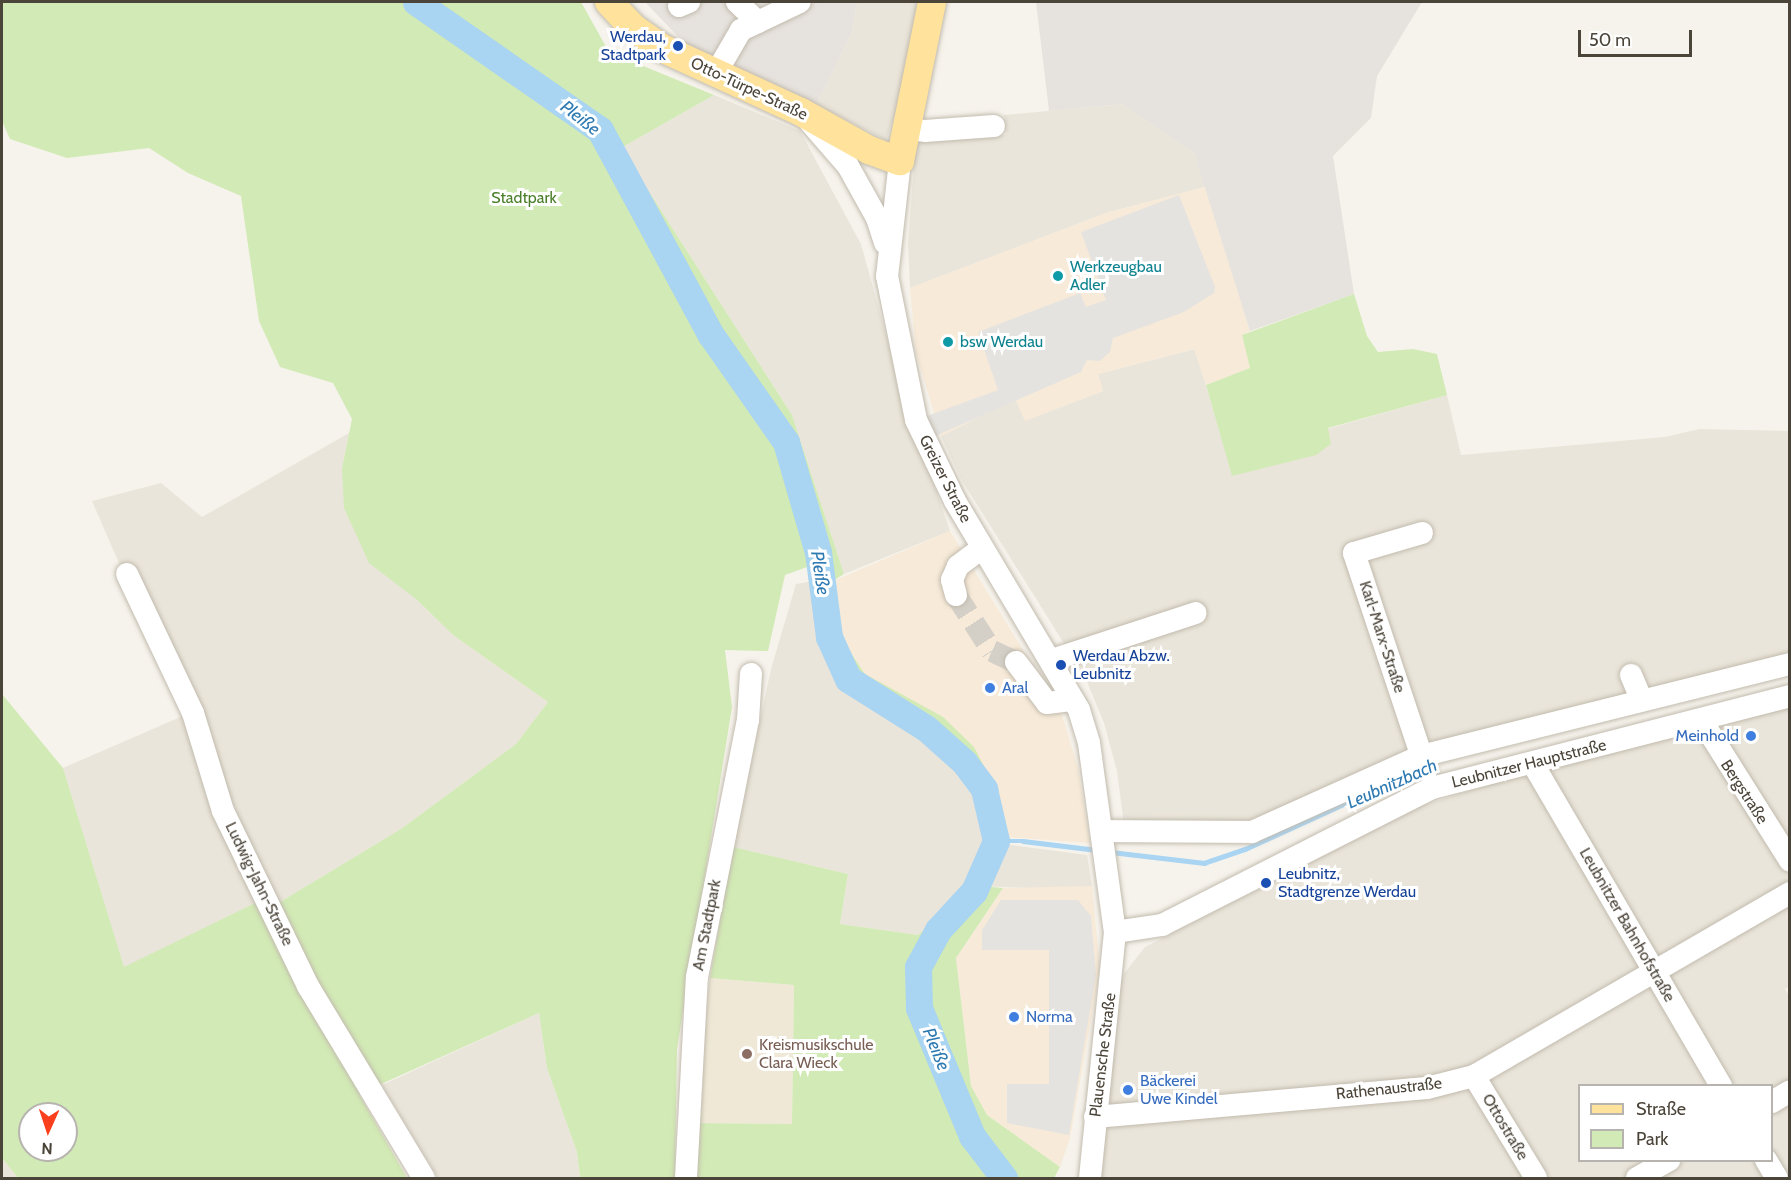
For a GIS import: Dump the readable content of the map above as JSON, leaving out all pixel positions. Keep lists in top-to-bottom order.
{
  "streets": {
    "main road": ["Otto-Türpe-Straße", "Greizer Straße"],
    "street": [
      "Karl-Marx-Straße",
      "Leubnitzer Hauptstraße",
      "Bergstraße",
      "Ludwig-Jahn-Straße",
      "Am Stadtpark",
      "Leubnitzer Bahnhofstraße",
      "Plauensche Straße",
      "Rathenaustraße",
      "Ottostraße"
    ]
  },
  "crossings": [
    ["Otto-Türpe-Straße", "Greizer Straße"],
    ["Greizer Straße", "Leubnitzer Hauptstraße"],
    ["Greizer Straße", "Plauensche Straße"],
    ["Karl-Marx-Straße", "Leubnitzer Hauptstraße"],
    ["Leubnitzer Hauptstraße", "Bergstraße"],
    ["Leubnitzer Hauptstraße", "Leubnitzer Bahnhofstraße"],
    ["Leubnitzer Hauptstraße", "Plauensche Straße"],
    ["Leubnitzer Bahnhofstraße", "Rathenaustraße"],
    ["Plauensche Straße", "Rathenaustraße"],
    ["Rathenaustraße", "Ottostraße"]
  ],
  "water": ["Pleiße", "Leubnitzbach"],
  "parks": ["Stadtpark"],
  "places": [
    "Werdau, Stadtpark",
    "Werkzeugbau Adler",
    "bsw Werdau",
    "Werdau Abzw. Leubnitz",
    "Aral",
    "Meinhold",
    "Leubnitz, Stadtgrenze Werdau",
    "Norma",
    "Kreismusikschule Clara Wieck",
    "Bäckerei Uwe Kindel"
  ],
  "legend": ["Straße", "Park"],
  "scale_bar": "50 m",
  "north": "bottom"
}
